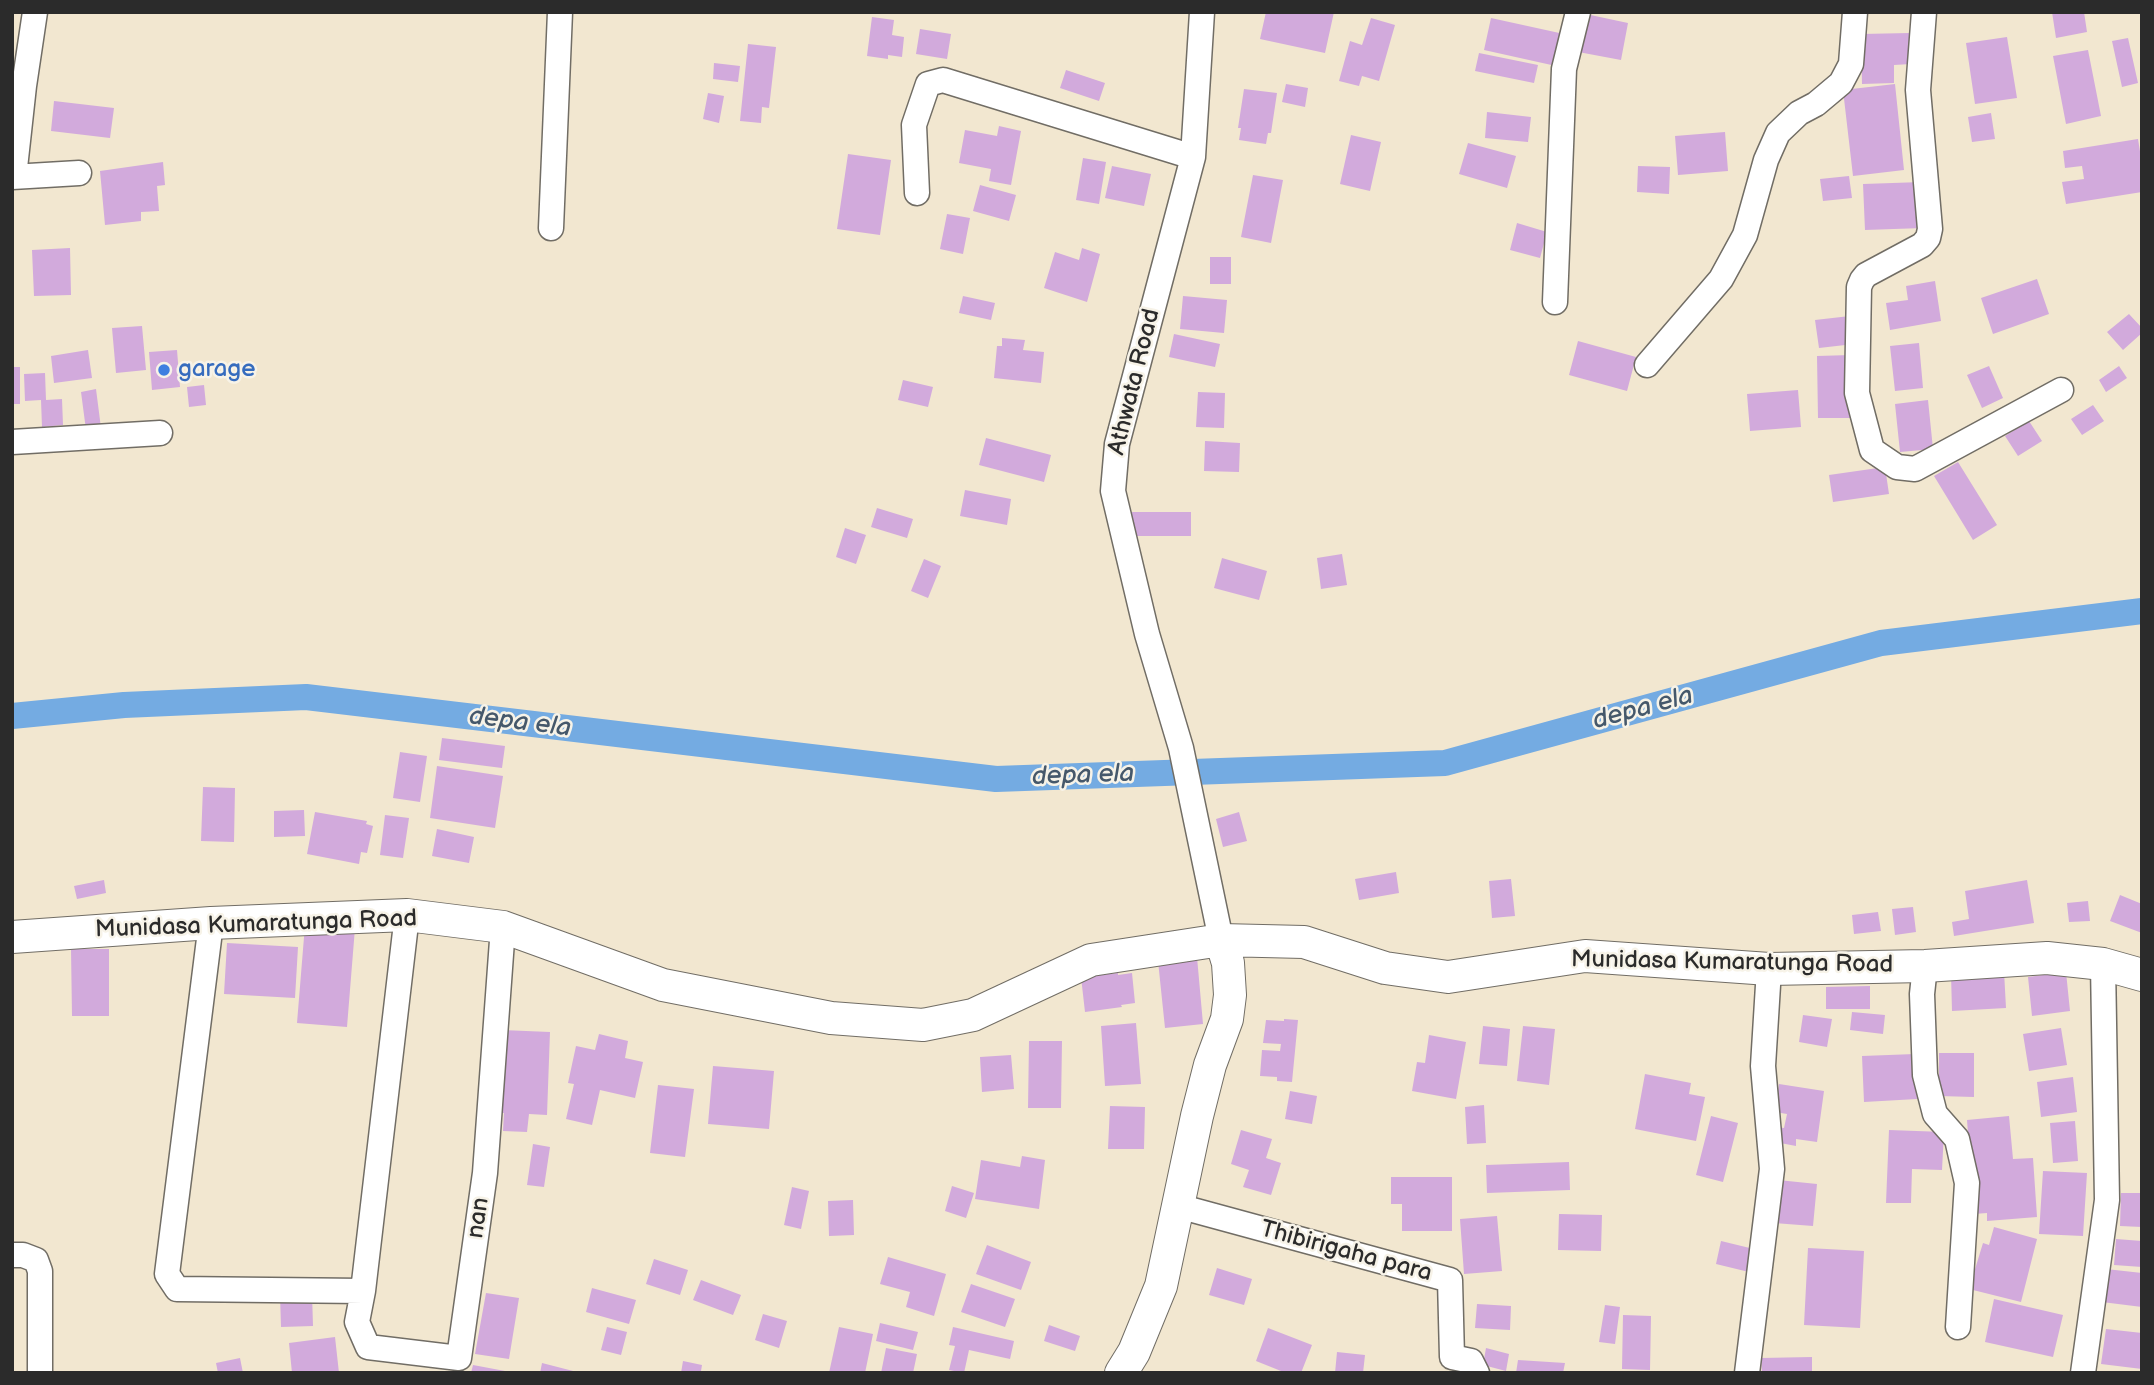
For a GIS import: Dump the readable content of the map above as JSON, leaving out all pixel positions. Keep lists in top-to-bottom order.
{
  "streets": {
    "street": [
      "Athwata Road",
      "Munidasa Kumaratunga Road",
      "nan",
      "Thibirigaha para"
    ]
  },
  "crossings": [
    ["Athwata Road", "Munidasa Kumaratunga Road"],
    ["Munidasa Kumaratunga Road", "nan"]
  ],
  "water": ["depa ela"],
  "places": ["garage"]
}
